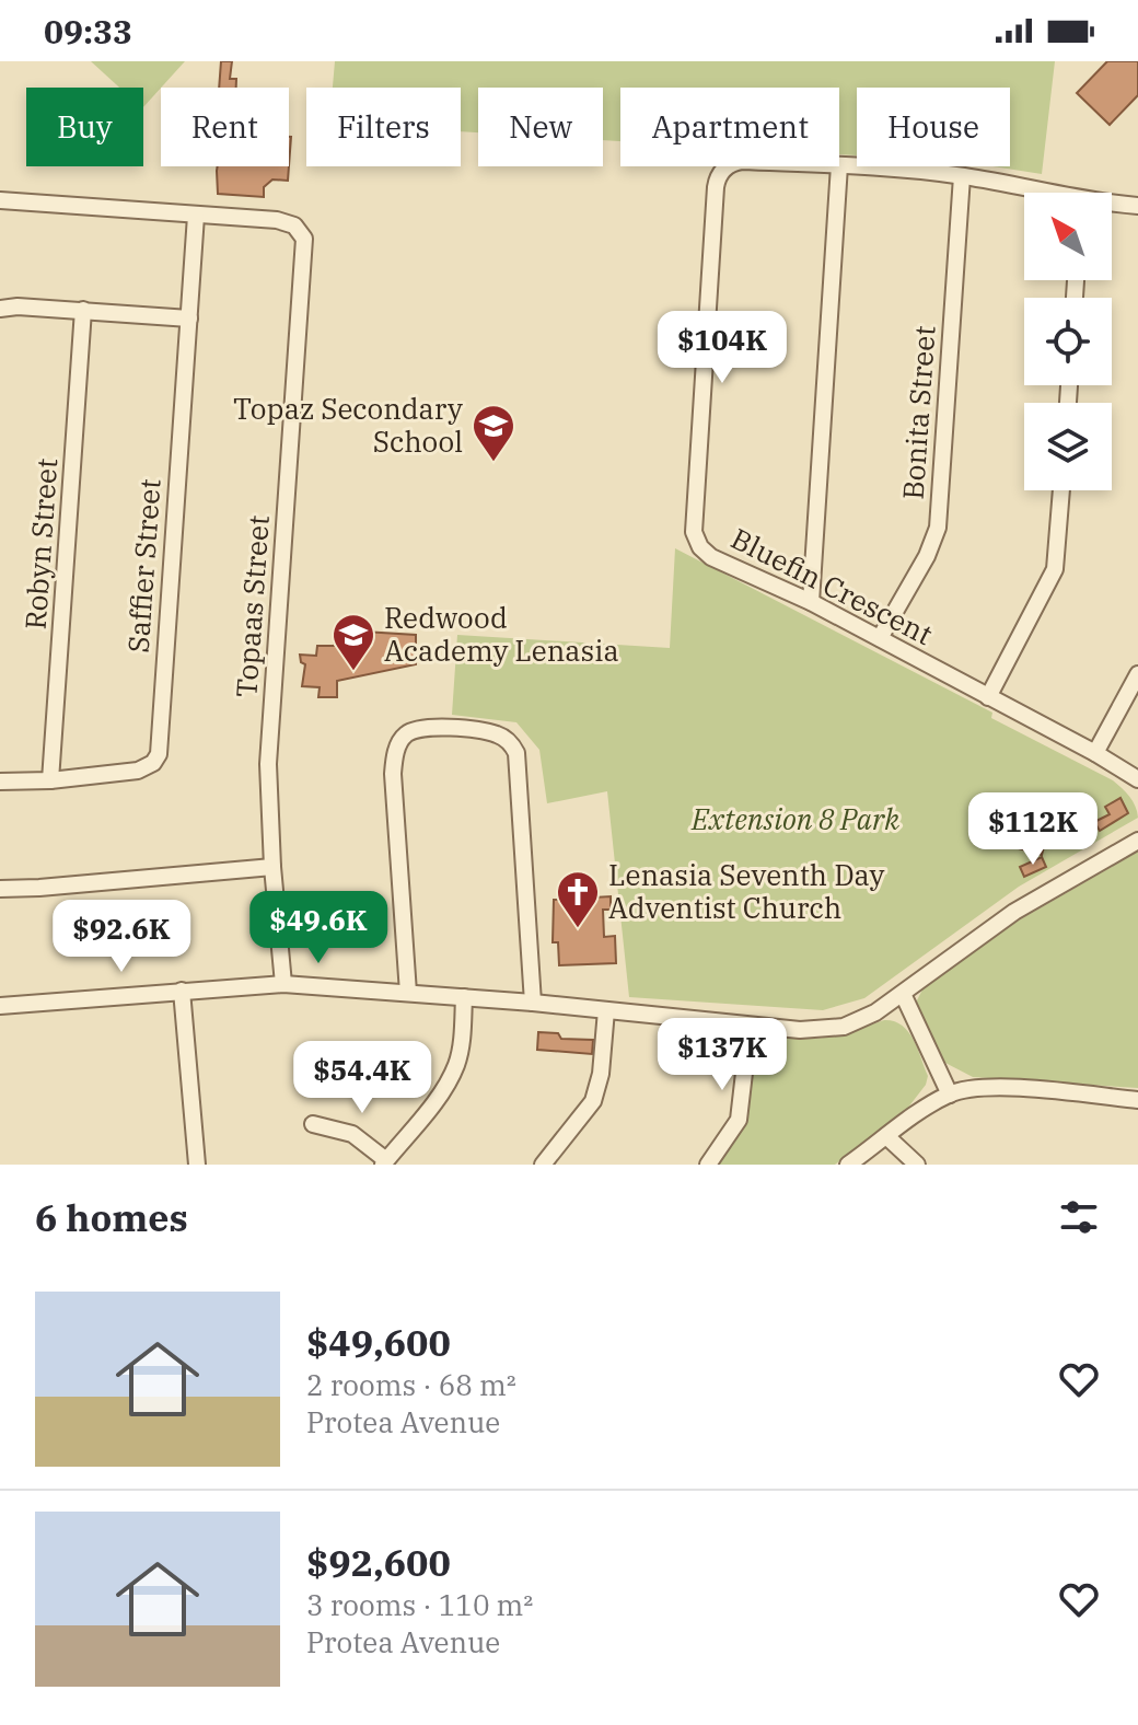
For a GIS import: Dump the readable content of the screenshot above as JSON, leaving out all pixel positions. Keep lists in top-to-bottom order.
{
  "streets": {
    "street": [
      "Bonita Street",
      "Robyn Street",
      "Saffier Street",
      "Bluefin Crescent",
      "Topaas Street"
    ]
  },
  "crossings": [
    ["Bonita Street", "Bluefin Crescent"],
    ["Robyn Street", "Saffier Street"],
    ["Saffier Street", "Topaas Street"]
  ],
  "parks": ["Extension 8 Park"],
  "places": {
    "school or university": ["Topaz Secondary School", "Redwood Academy Lenasia"],
    "church": ["Lenasia Seventh Day Adventist Church"]
  },
  "north": "top left",
  "page": {
    "status": "09:33",
    "chip": [
      "Buy",
      "Rent",
      "Filters",
      "New",
      "Apartment",
      "House"
    ],
    "price": [
      "$104K",
      "$112K",
      "$49.6K",
      "$92.6K",
      "$137K",
      "$54.4K"
    ],
    "heading": "6 homes",
    "list": [
      {
        "name": "$49,600",
        "note": "2 rooms · 68 m² · Protea Avenue"
      },
      {
        "name": "$92,600",
        "note": "3 rooms · 110 m² · Protea Avenue"
      }
    ]
  }
}
